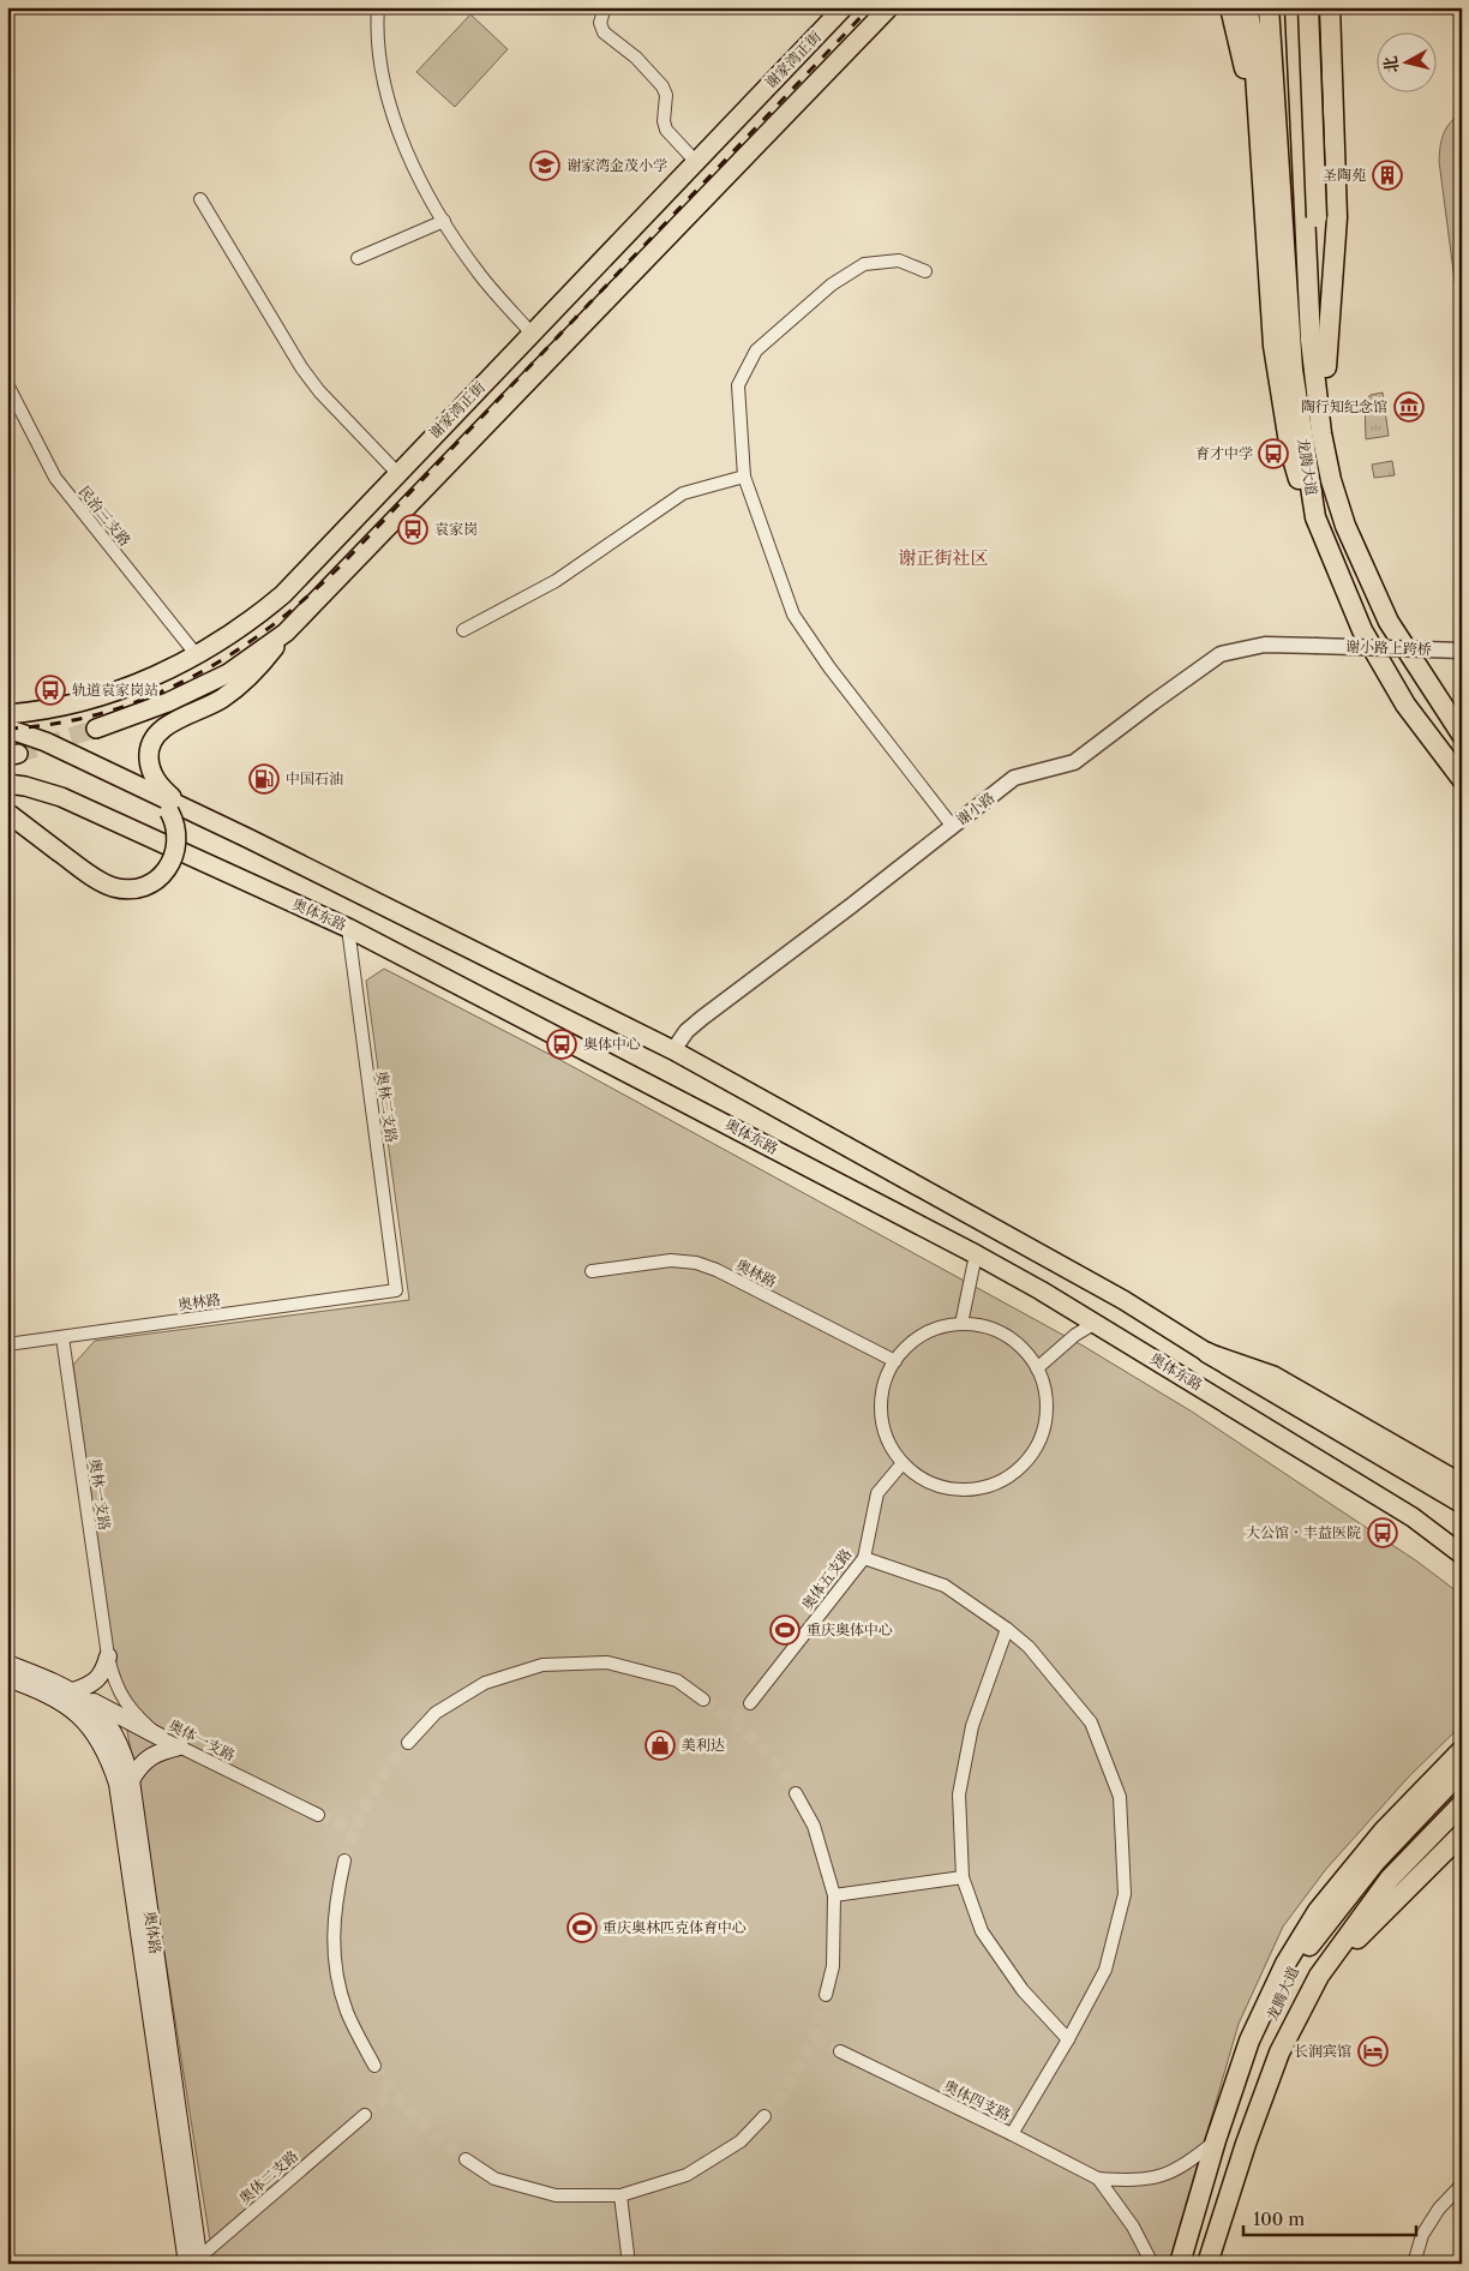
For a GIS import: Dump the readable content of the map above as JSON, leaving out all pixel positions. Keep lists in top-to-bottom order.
{
  "streets": {
    "highway": ["龙腾大道"],
    "main road": ["谢家湾正街", "奥体东路", "奥体路"],
    "street": [
      "民治三支路",
      "谢小路上跨桥",
      "谢小路",
      "奥林二支路",
      "奥林路",
      "奥林一支路",
      "奥体五支路",
      "奥体一支路",
      "奥体四支路",
      "奥体二支路"
    ]
  },
  "crossings": [
    ["谢家湾正街", "民治三支路"],
    ["谢小路上跨桥", "谢小路"],
    ["奥体东路", "奥林二支路"],
    ["奥林二支路", "奥林路"],
    ["奥林路", "奥林一支路"],
    ["奥林路", "奥体五支路"],
    ["奥林一支路", "奥体一支路"],
    ["奥体路", "奥体二支路"]
  ],
  "districts": ["谢正街社区"],
  "places": {
    "school or university": ["谢家湾金茂小学"],
    "building": ["圣陶苑"],
    "museum": ["陶行知纪念馆"],
    "bus stop": [
      "育才中学",
      "袁家岗",
      "轨道袁家岗站",
      "奥体中心",
      "大公馆‧丰益医院"
    ],
    "fuel station": ["中国石油"],
    "sports": ["重庆奥体中心", "重庆奥林匹克体育中心"],
    "shop": ["美利达"],
    "hotel": ["长润宾馆"]
  },
  "scale_bar": "100 m",
  "north": "left"
}
